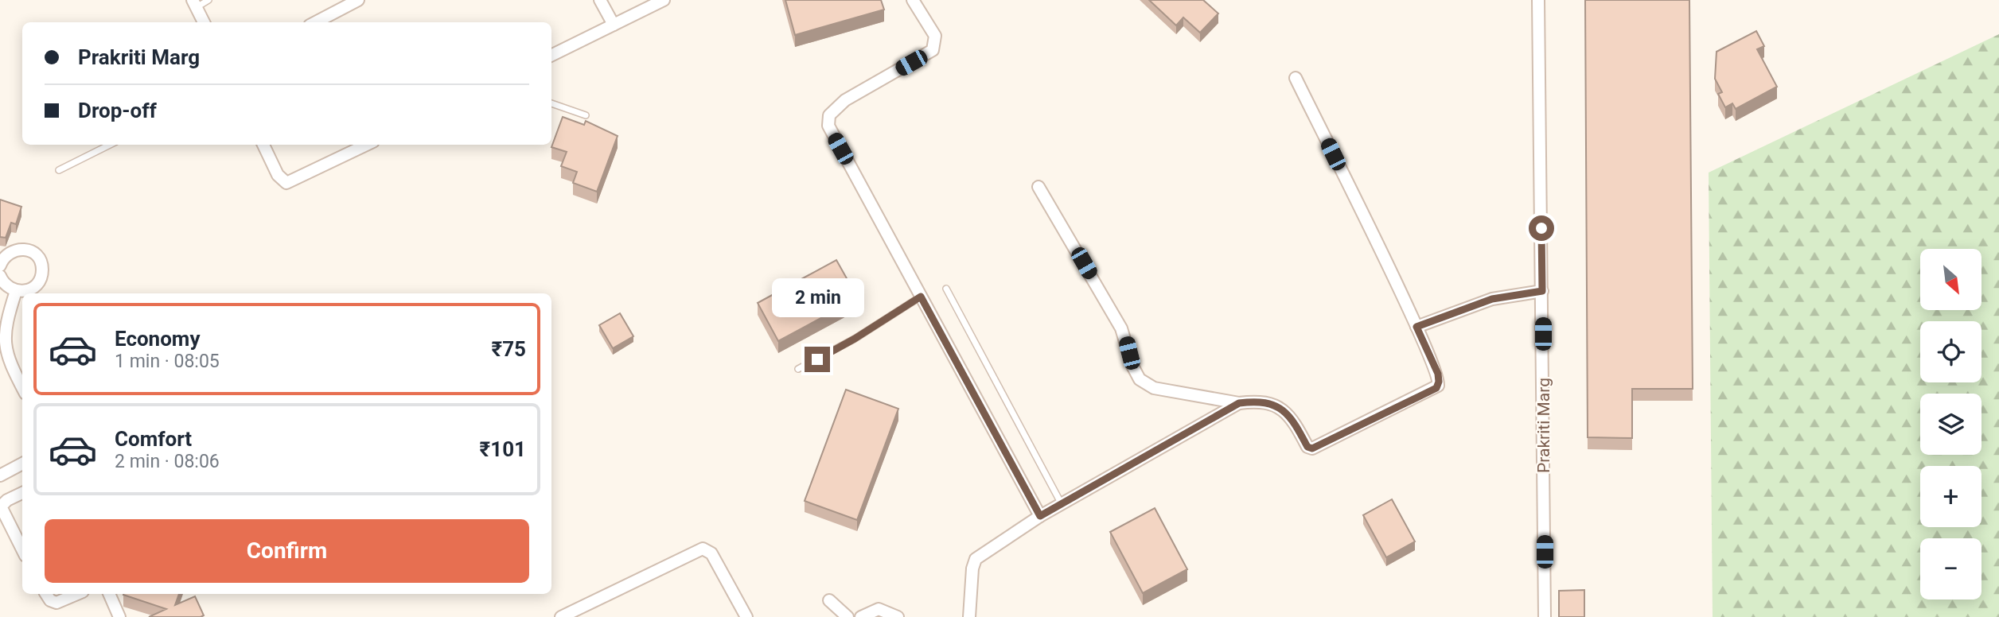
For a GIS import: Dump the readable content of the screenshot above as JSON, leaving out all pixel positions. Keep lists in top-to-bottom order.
{
  "streets": {
    "street": ["Prakriti Marg"]
  },
  "north": "bottom right",
  "page": {
    "banner": ["Prakriti Marg", "Drop-off"],
    "map_buttons": ["+", "−"],
    "bubble": "2 min",
    "list": [
      {
        "name": "Economy",
        "note": "1 min · 08:05",
        "value": "₹75"
      },
      {
        "name": "Comfort",
        "note": "2 min · 08:06",
        "value": "₹101"
      }
    ],
    "buttons": "Confirm"
  }
}
